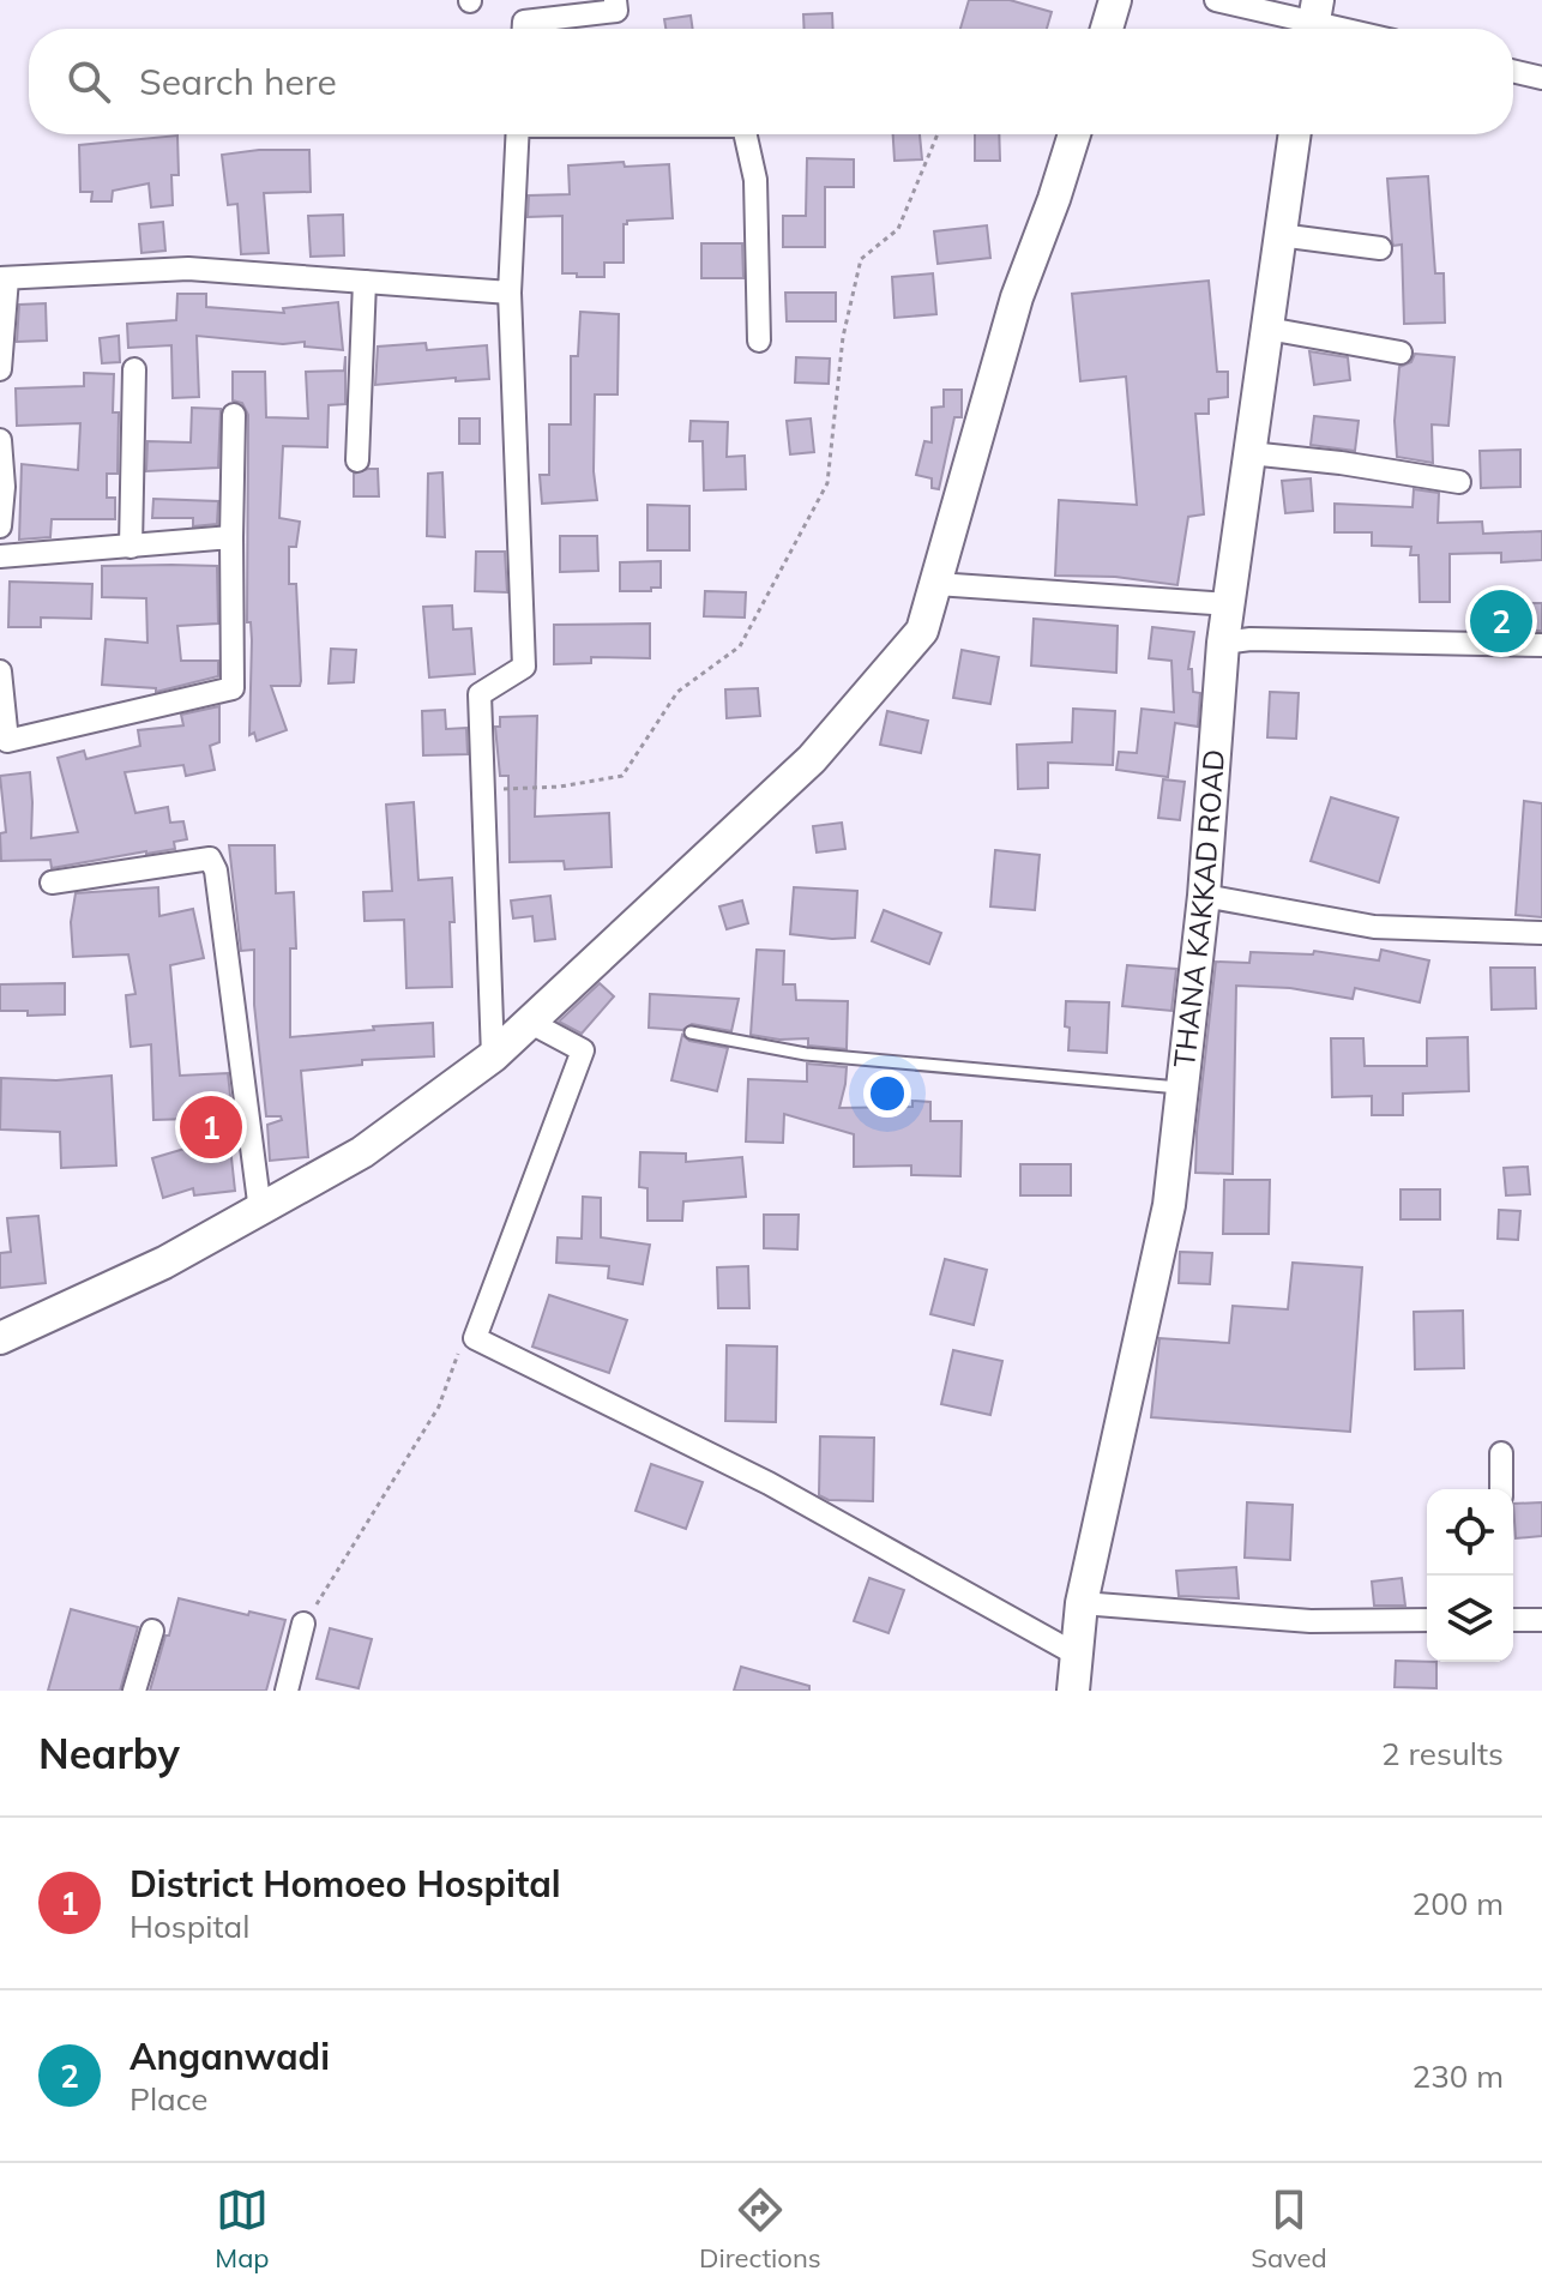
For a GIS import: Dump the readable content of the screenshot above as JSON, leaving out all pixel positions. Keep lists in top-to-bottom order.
{
  "streets": {
    "main road": ["THANA KAKKAD ROAD"]
  },
  "page": {
    "search": "Search here",
    "pins": ["2", "1"],
    "heading": ["Nearby", "2 results"],
    "list": [
      {
        "mark": "1",
        "name": "District Homoeo Hospital",
        "note": "Hospital",
        "value": "200 m"
      },
      {
        "mark": "2",
        "name": "Anganwadi",
        "note": "Place",
        "value": "230 m"
      }
    ],
    "nav": ["Map", "Directions", "Saved"]
  }
}
